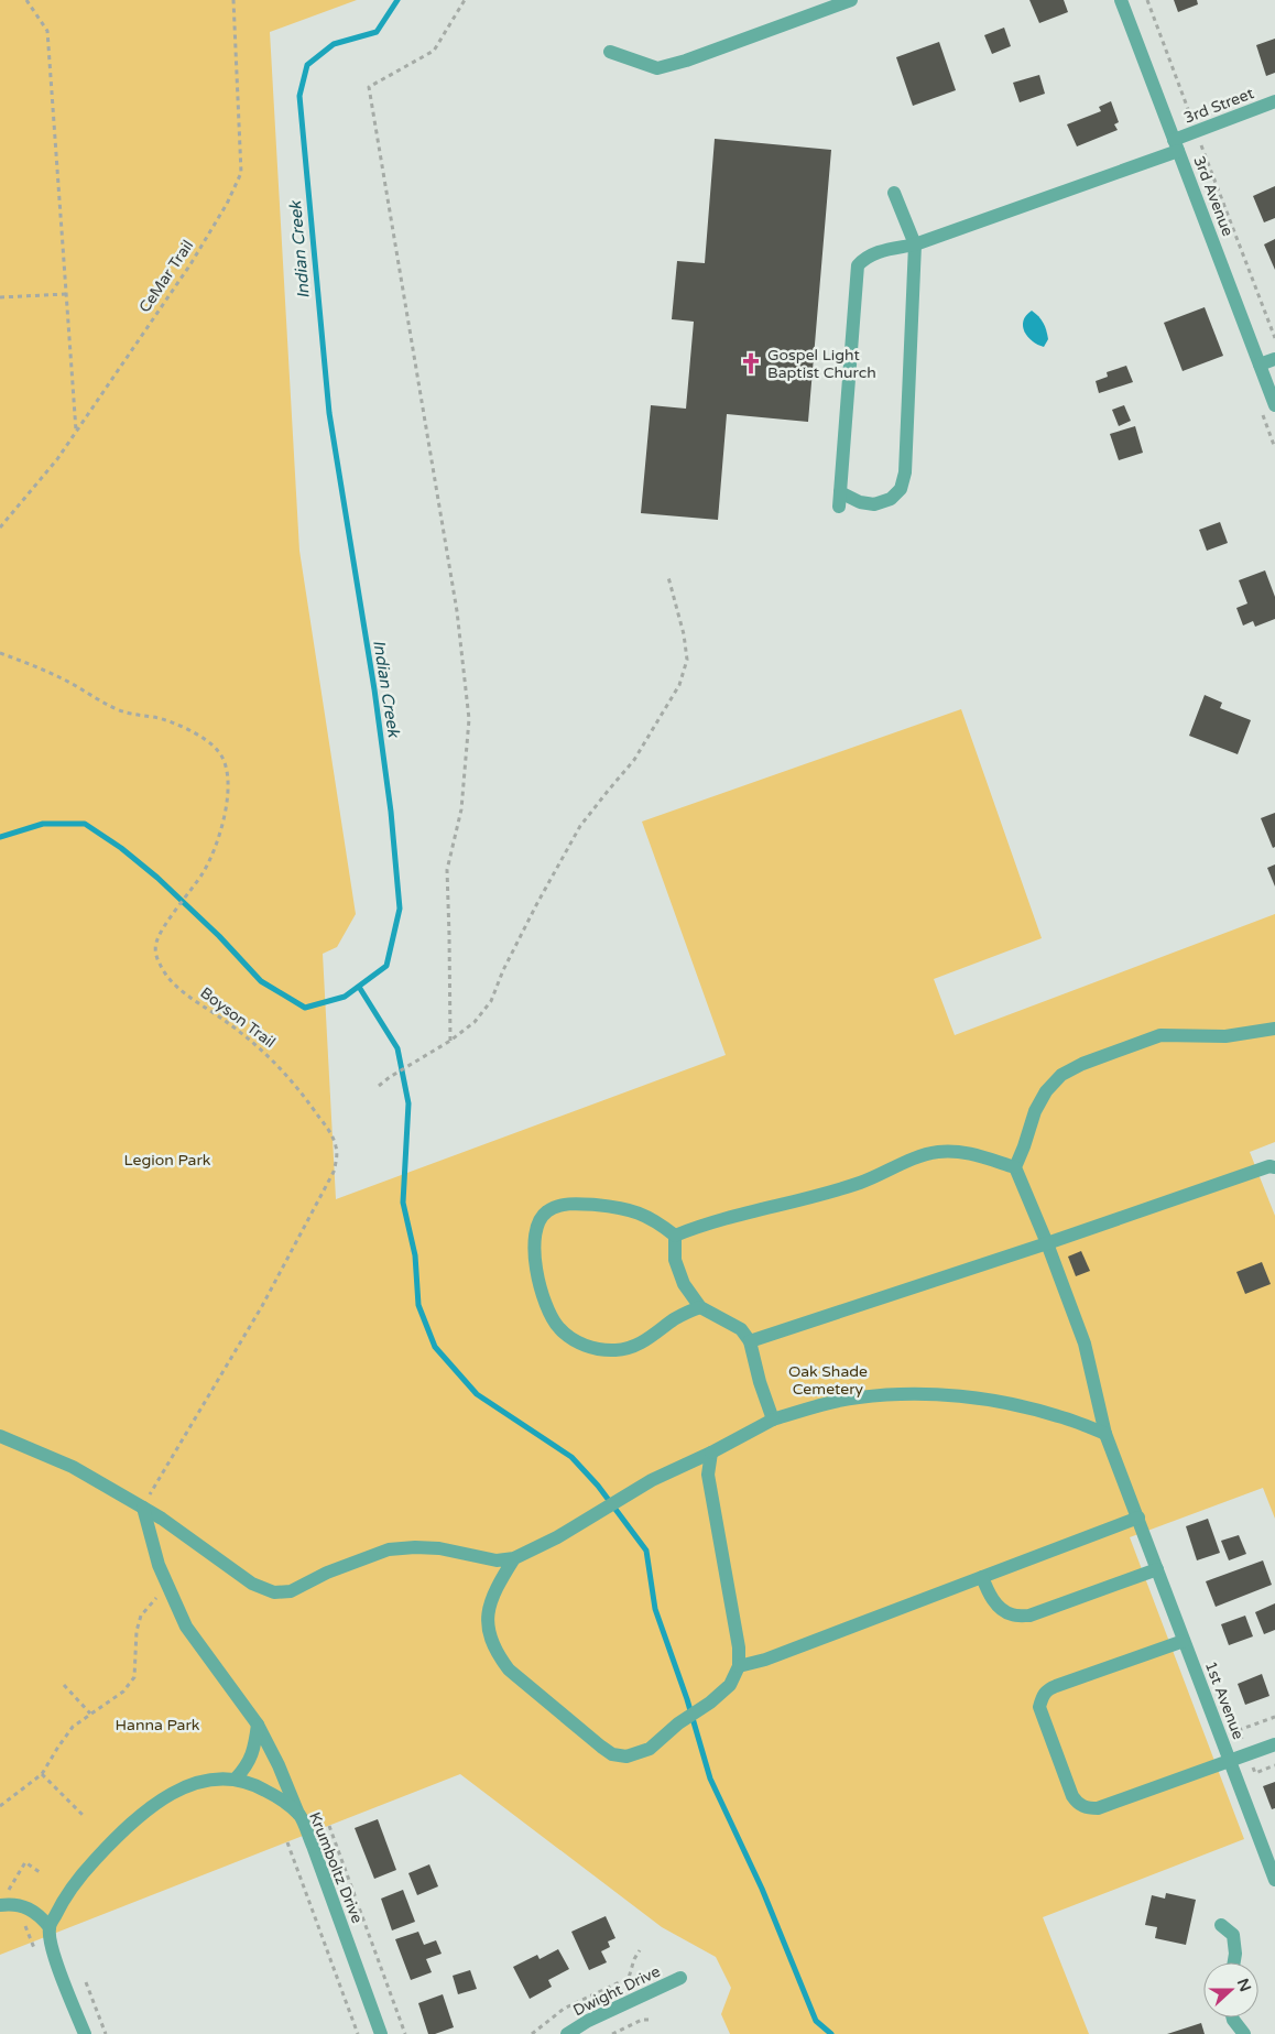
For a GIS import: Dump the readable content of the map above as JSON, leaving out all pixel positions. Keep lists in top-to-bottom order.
{
  "streets": {
    "street": [
      "3rd Street",
      "3rd Avenue",
      "1st Avenue",
      "Krumboltz Drive",
      "Dwight Drive"
    ],
    "path": ["CeMar Trail", "Boyson Trail"]
  },
  "crossings": [
    ["3rd Street", "3rd Avenue"]
  ],
  "water": ["Indian Creek"],
  "parks": ["Legion Park", "Oak Shade Cemetery", "Hanna Park"],
  "places": {
    "church": ["Gospel Light Baptist Church"]
  },
  "north": "right"
}
